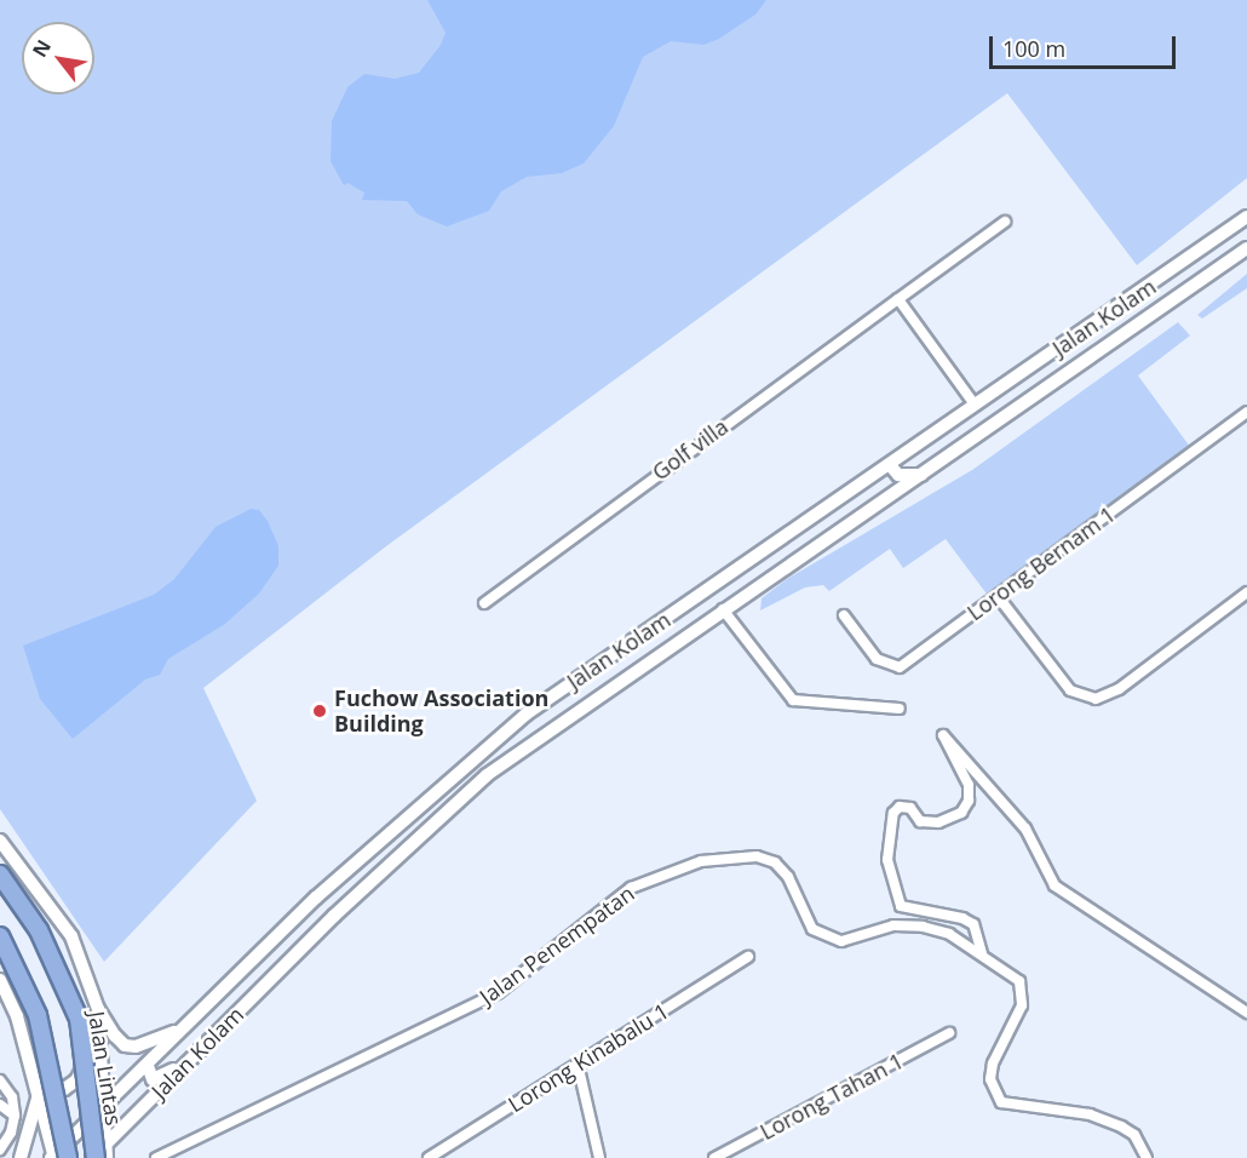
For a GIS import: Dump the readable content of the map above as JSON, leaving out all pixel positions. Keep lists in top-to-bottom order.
{
  "streets": {
    "highway": ["Jalan Lintas"],
    "main road": ["Jalan Kolam"],
    "street": [
      "Golf villa",
      "Lorong Bernam 1",
      "Jalan Penempatan",
      "Lorong Kinabalu 1",
      "Lorong Tahan 1"
    ]
  },
  "crossings": [
    ["Jalan Kolam", "Jalan Lintas"]
  ],
  "places": ["Fuchow Association Building"],
  "scale_bar": "100 m",
  "north": "top left"
}
